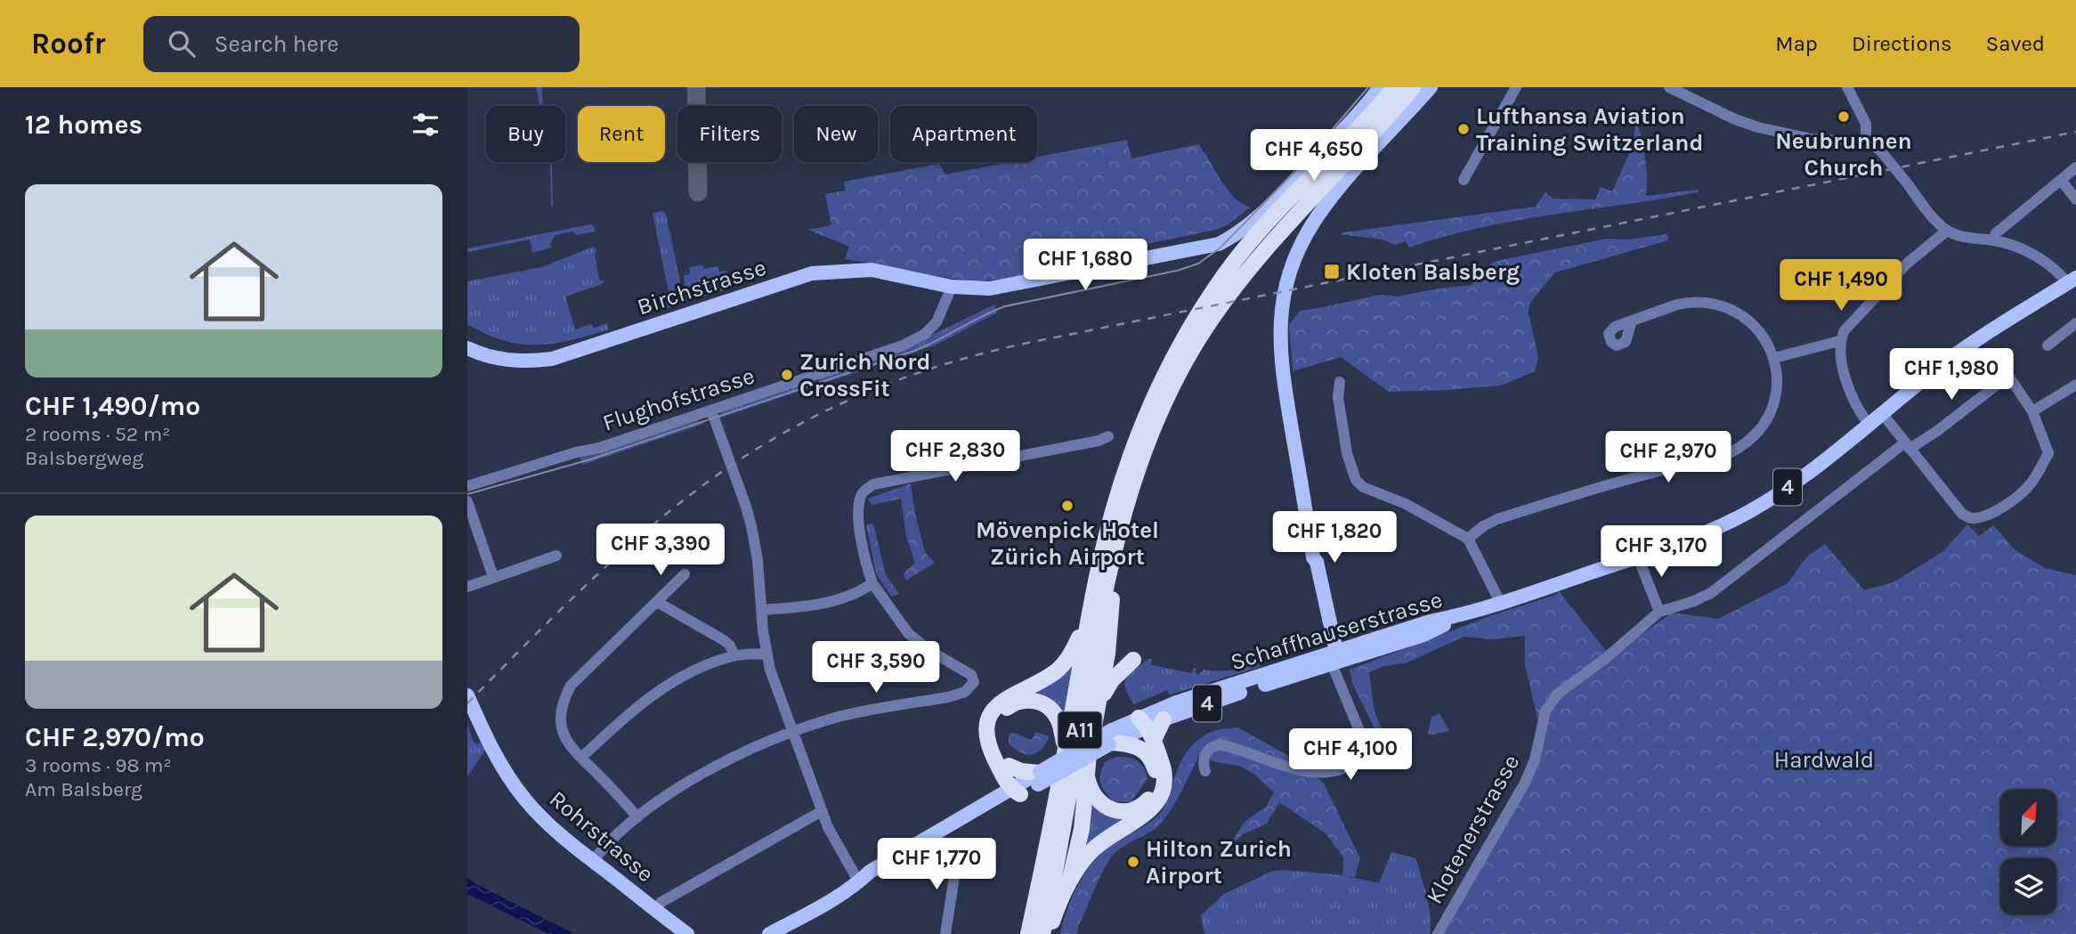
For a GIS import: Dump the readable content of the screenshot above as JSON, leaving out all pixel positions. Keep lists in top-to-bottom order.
{
  "streets": {
    "highway": ["A11"],
    "main road": [
      "Birchstrasse",
      "4",
      "Schaffhauserstrasse",
      "Rohrstrasse"
    ],
    "street": ["Flughofstrasse", "Klotenerstrasse"]
  },
  "crossings": [
    ["Birchstrasse", "Flughofstrasse"]
  ],
  "parks": ["Hardwald"],
  "places": {
    "other": [
      "Neubrunnen Church",
      "Lufthansa Aviation Training Switzerland",
      "Zurich Nord CrossFit",
      "Mövenpick Hotel Zürich Airport",
      "Hilton Zurich Airport"
    ],
    "transit": ["Kloten Balsberg"]
  },
  "north": "top right",
  "page": {
    "header": "Roofr",
    "search": "Search here",
    "nav": ["Map", "Directions", "Saved"],
    "heading": "12 homes",
    "chip": [
      "Buy",
      "Rent",
      "Filters",
      "New",
      "Apartment"
    ],
    "price": [
      "CHF 4,650",
      "CHF 1,680",
      "CHF 1,490",
      "CHF 1,980",
      "CHF 2,830",
      "CHF 2,970",
      "CHF 1,820",
      "CHF 3,390",
      "CHF 3,170",
      "CHF 3,590",
      "CHF 4,100",
      "CHF 1,770"
    ],
    "list": [
      {
        "name": "CHF 1,490/mo",
        "note": "2 rooms · 52 m² · Balsbergweg"
      },
      {
        "name": "CHF 2,970/mo",
        "note": "3 rooms · 98 m² · Am Balsberg"
      }
    ]
  }
}
